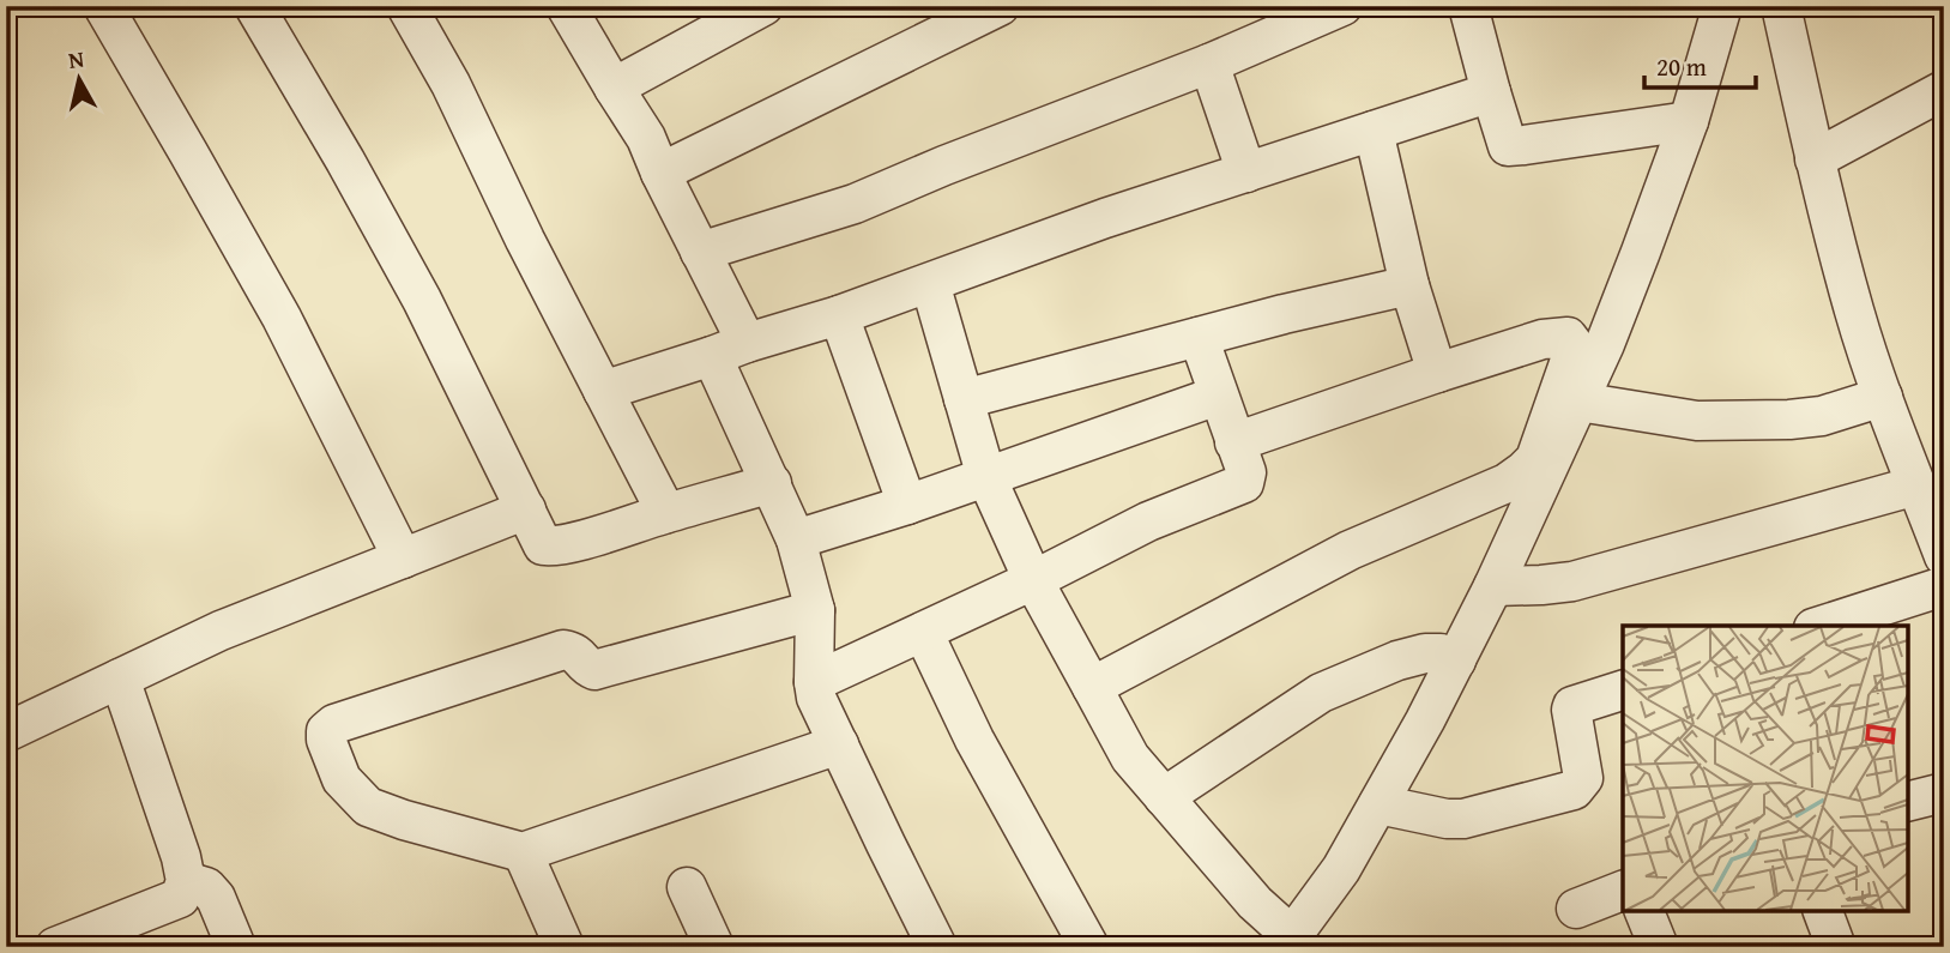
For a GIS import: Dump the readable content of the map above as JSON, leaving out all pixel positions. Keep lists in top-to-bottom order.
{
  "scale_bar": "20 m",
  "north": "top"
}
